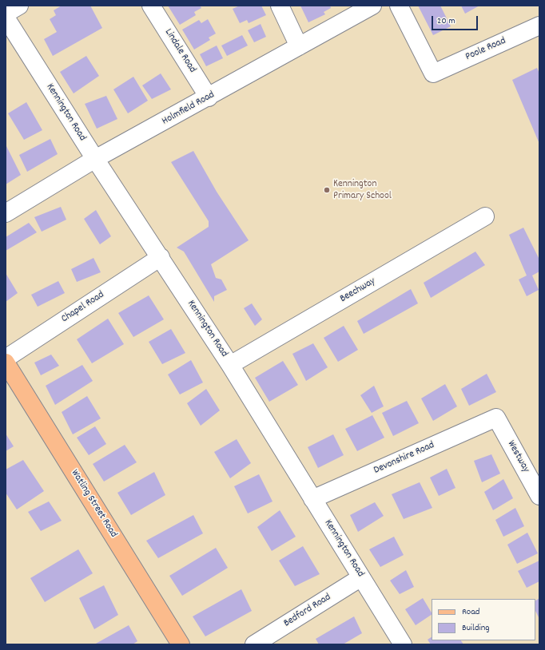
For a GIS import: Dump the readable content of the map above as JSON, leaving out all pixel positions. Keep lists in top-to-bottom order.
{
  "streets": {
    "main road": ["Watling Street Road"],
    "street": [
      "Poole Road",
      "Lindale Road",
      "Holmfield Road",
      "Kennington Road",
      "Beechway",
      "Chapel Road",
      "Westway",
      "Devonshire Road",
      "Bedford Road"
    ]
  },
  "crossings": [
    ["Lindale Road", "Holmfield Road"],
    ["Holmfield Road", "Kennington Road"],
    ["Kennington Road", "Beechway"],
    ["Kennington Road", "Chapel Road"],
    ["Kennington Road", "Devonshire Road"],
    ["Kennington Road", "Bedford Road"],
    ["Westway", "Devonshire Road"]
  ],
  "places": ["Kennington Primary School"],
  "legend": ["Road", "Building"],
  "scale_bar": "20 m"
}
